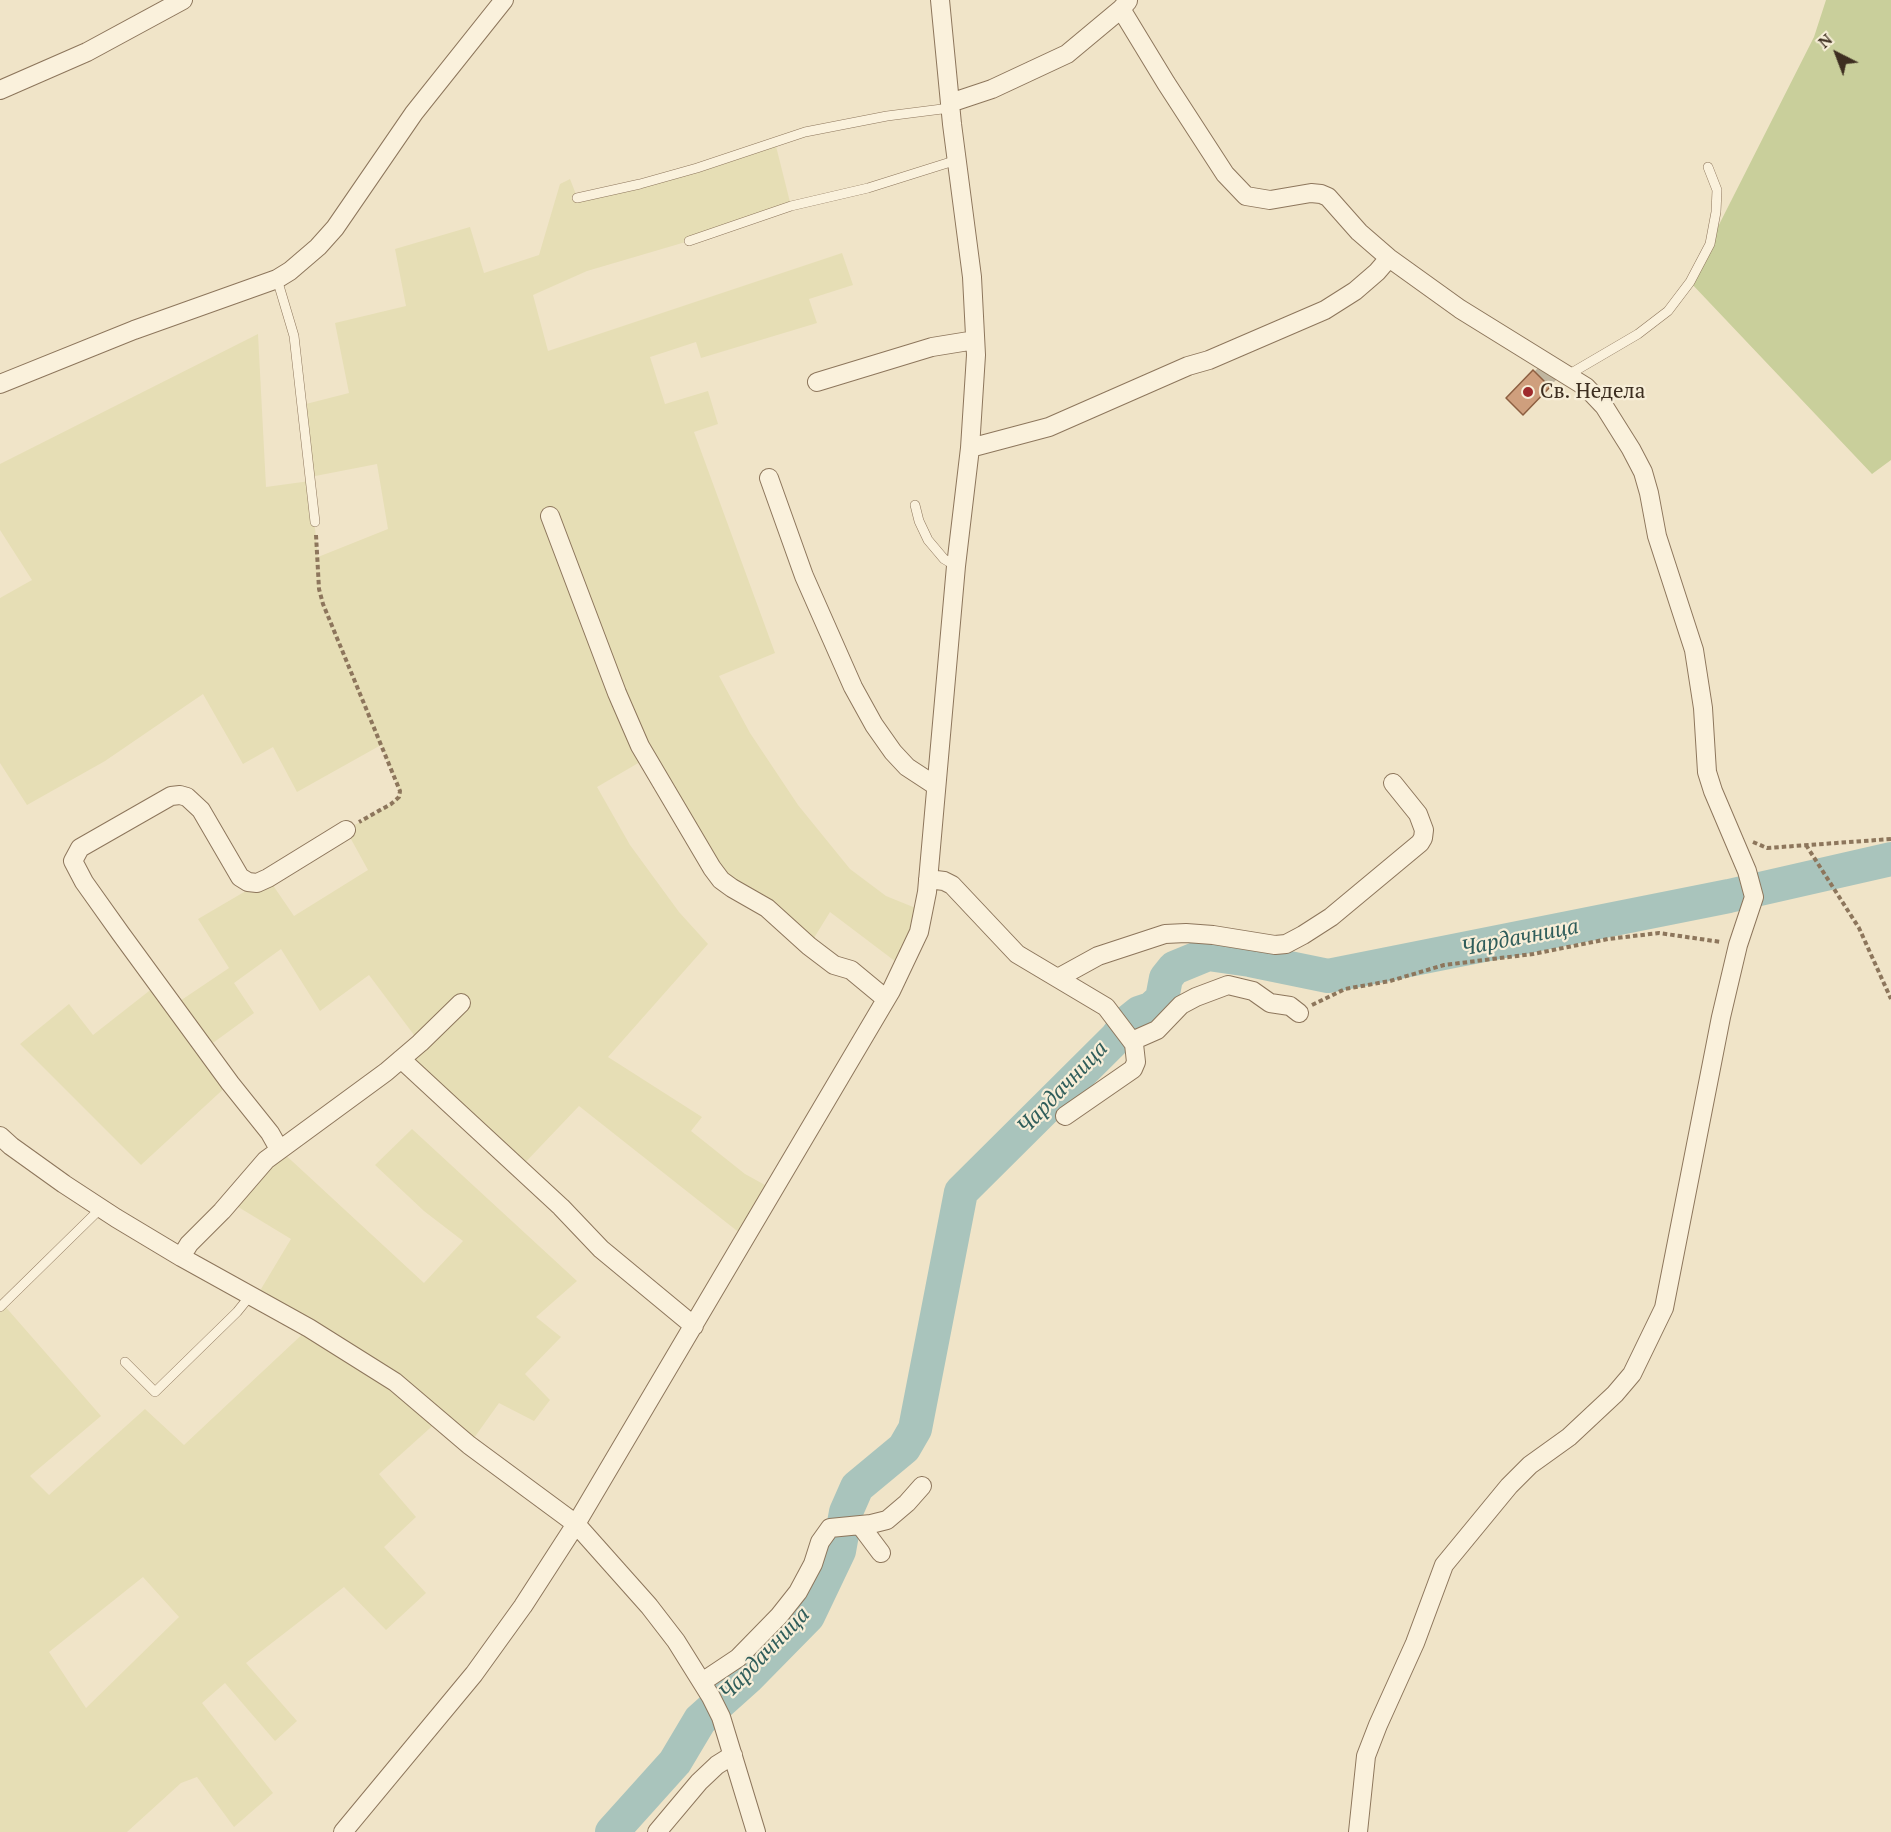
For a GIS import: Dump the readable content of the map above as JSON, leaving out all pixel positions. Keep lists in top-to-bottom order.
{
  "water": ["Чардачница"],
  "places": ["Св. Недела"],
  "north": "top left"
}
